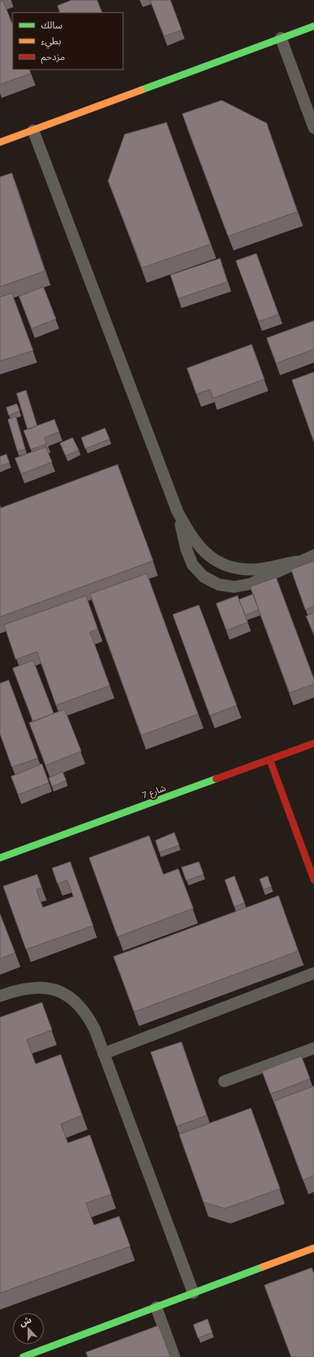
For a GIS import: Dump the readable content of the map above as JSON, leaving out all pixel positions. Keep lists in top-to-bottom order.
{
  "streets": {
    "street": ["شارع 7"]
  },
  "legend": ["سالك", "بطيء", "مزدحم"],
  "north": "top"
}
